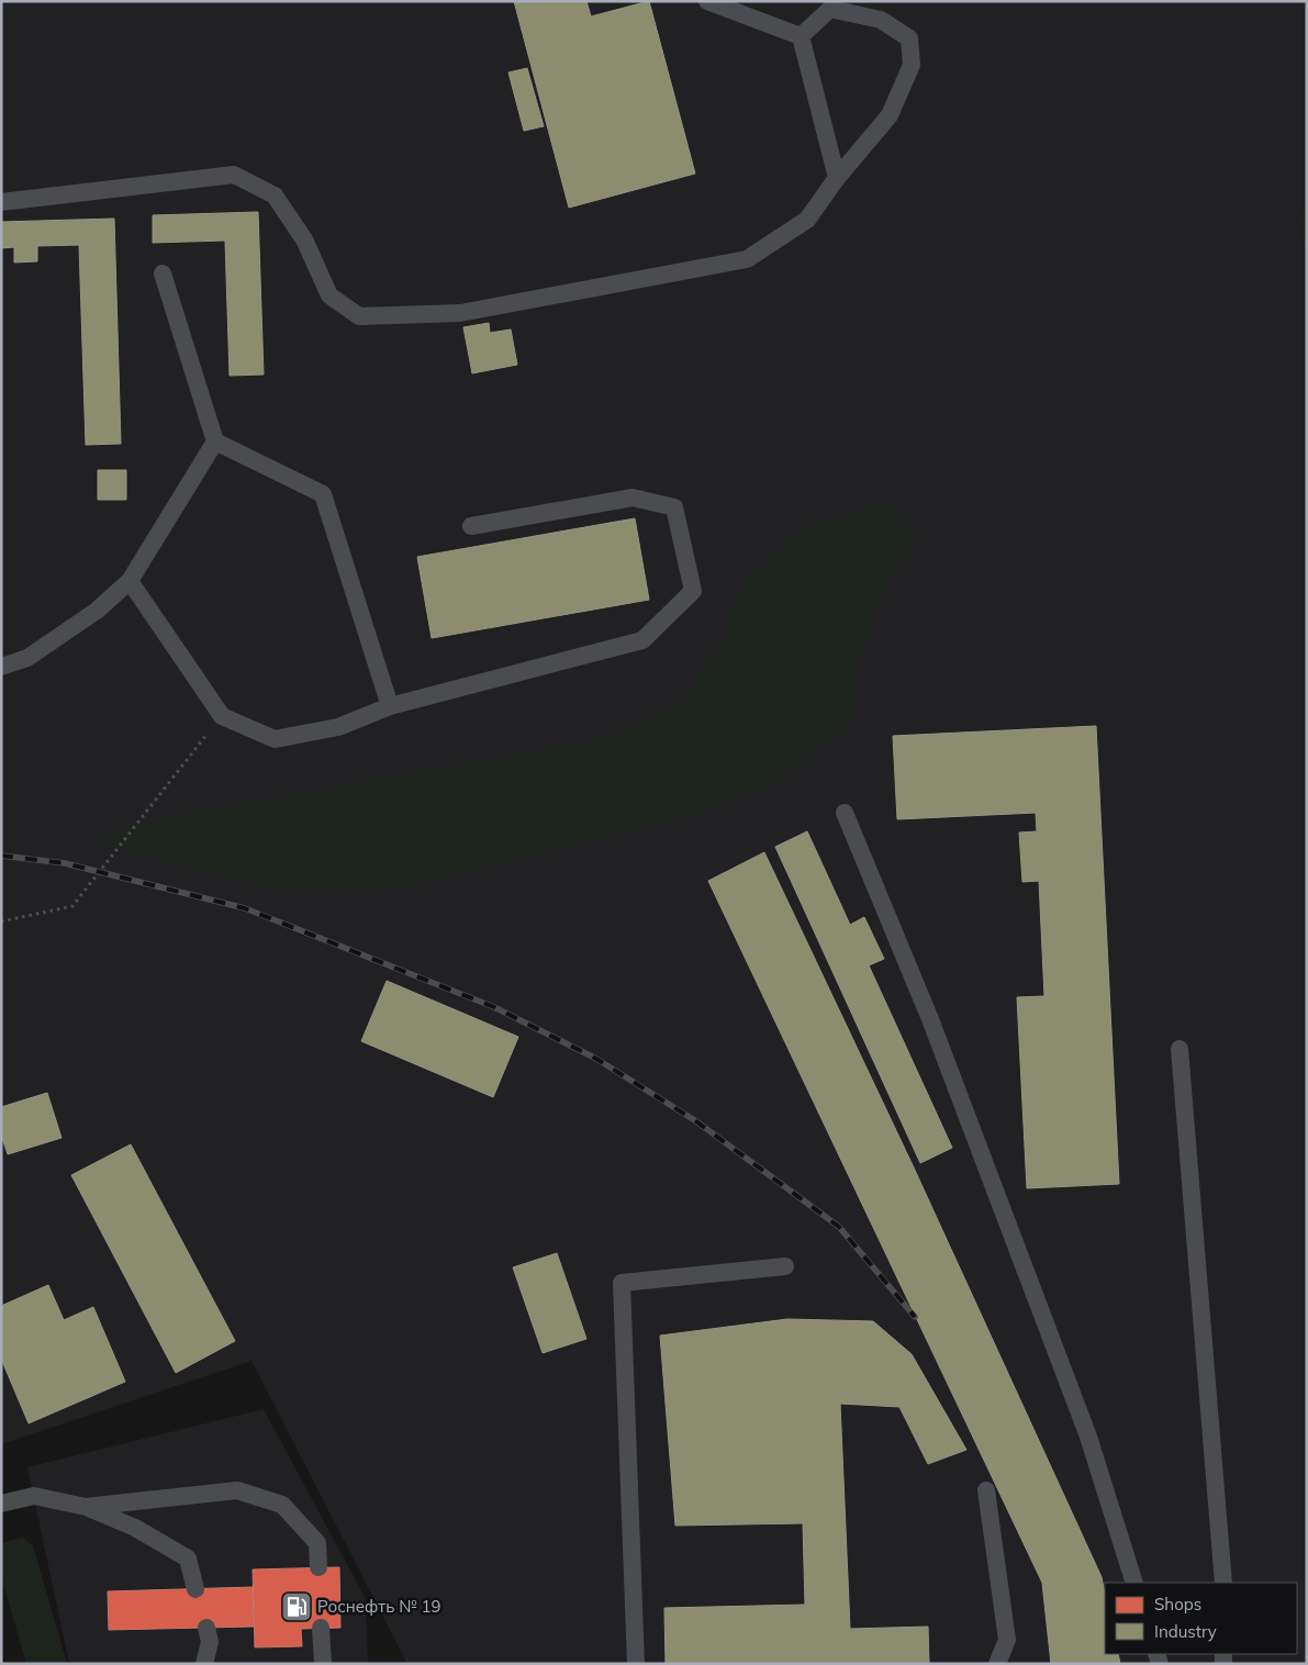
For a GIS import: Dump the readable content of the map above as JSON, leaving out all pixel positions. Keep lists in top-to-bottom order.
{
  "places": {
    "fuel station": ["Роснефть № 19"]
  },
  "legend": ["Shops", "Industry"]
}
